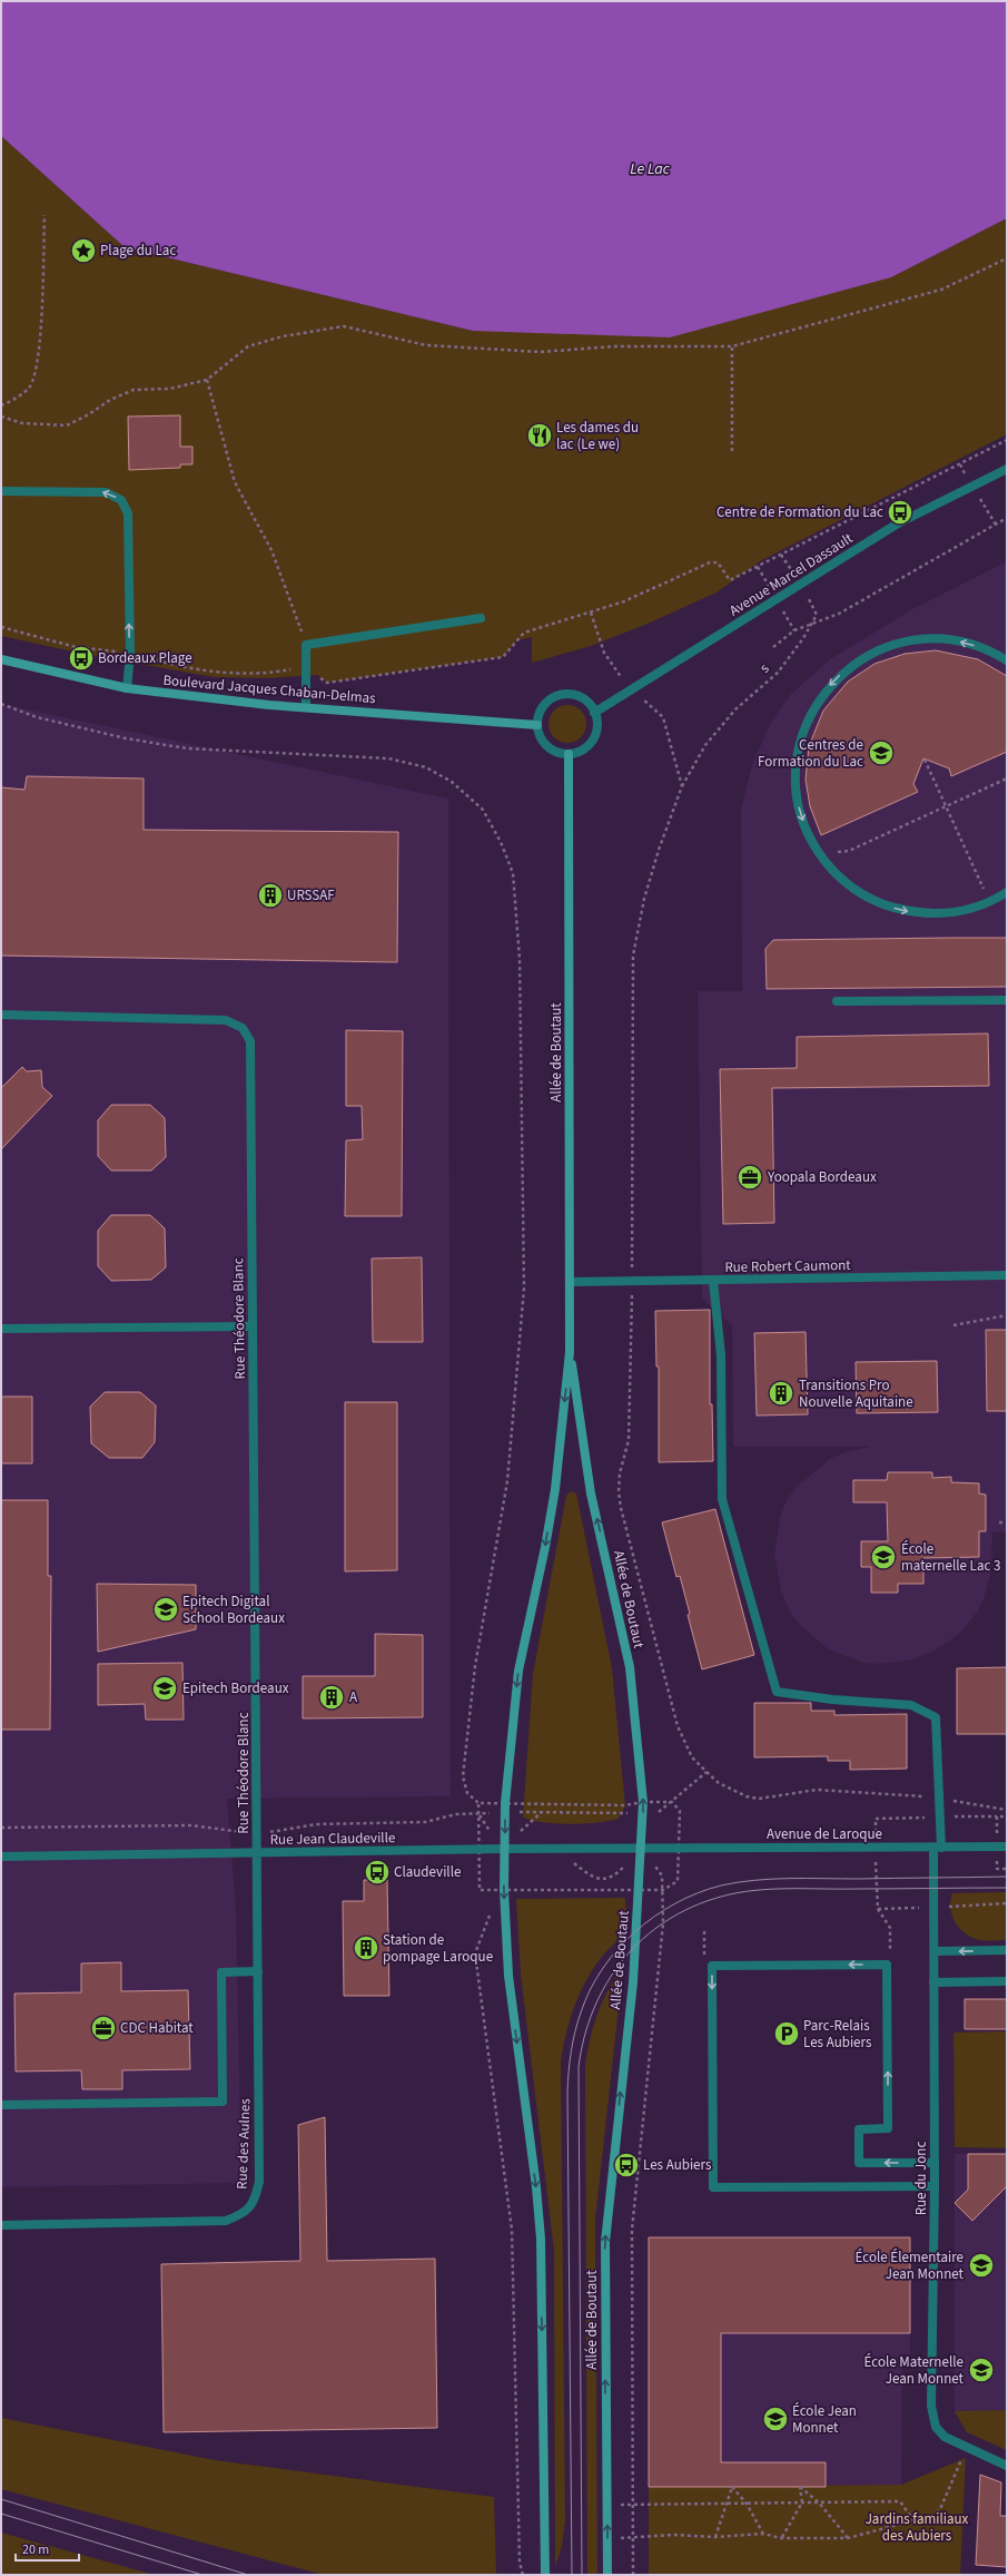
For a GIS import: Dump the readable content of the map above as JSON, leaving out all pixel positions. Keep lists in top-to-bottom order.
{
  "streets": {
    "main road": ["Boulevard Jacques Chaban-Delmas", "Allée de Boutaut"],
    "street": [
      "Avenue Marcel Dassault",
      "Rue Robert Caumont",
      "Rue Théodore Blanc",
      "Avenue de Laroque",
      "Rue Jean Claudeville",
      "Rue des Aulnes",
      "Rue du Jonc"
    ],
    "path": ["s"]
  },
  "crossings": [
    ["Avenue Marcel Dassault", "s"],
    ["Avenue Marcel Dassault", "Boulevard Jacques Chaban-Delmas"],
    ["Avenue Marcel Dassault", "Allée de Boutaut"],
    ["Boulevard Jacques Chaban-Delmas", "Allée de Boutaut"],
    ["Allée de Boutaut", "Rue Robert Caumont"],
    ["Allée de Boutaut", "Avenue de Laroque"],
    ["Allée de Boutaut", "Rue Jean Claudeville"],
    ["Rue Robert Caumont", "Rue du Jonc"],
    ["Rue Théodore Blanc", "Rue Jean Claudeville"],
    ["Rue Théodore Blanc", "Rue des Aulnes"],
    ["Avenue de Laroque", "Rue Jean Claudeville"],
    ["Avenue de Laroque", "Rue du Jonc"],
    ["Rue Jean Claudeville", "Rue des Aulnes"]
  ],
  "water": ["Le Lac"],
  "parks": ["Jardins familiaux des Aubiers"],
  "places": {
    "place": ["Plage du Lac"],
    "restaurant": ["Les dames du lac (Le we)"],
    "bus stop": [
      "Centre de Formation du Lac",
      "Bordeaux Plage",
      "Claudeville",
      "Les Aubiers"
    ],
    "school or university": [
      "Centres de Formation du Lac",
      "École maternelle Lac 3",
      "Epitech Digital School Bordeaux",
      "Epitech Bordeaux",
      "École Élementaire Jean Monnet",
      "École Maternelle Jean Monnet",
      "École Jean Monnet"
    ],
    "building": [
      "URSSAF",
      "Transitions Pro Nouvelle Aquitaine",
      "A",
      "Station de pompage Laroque"
    ],
    "office": ["Yoopala Bordeaux", "CDC Habitat"],
    "parking": ["Parc-Relais Les Aubiers"]
  },
  "scale_bar": "20 m"
}
